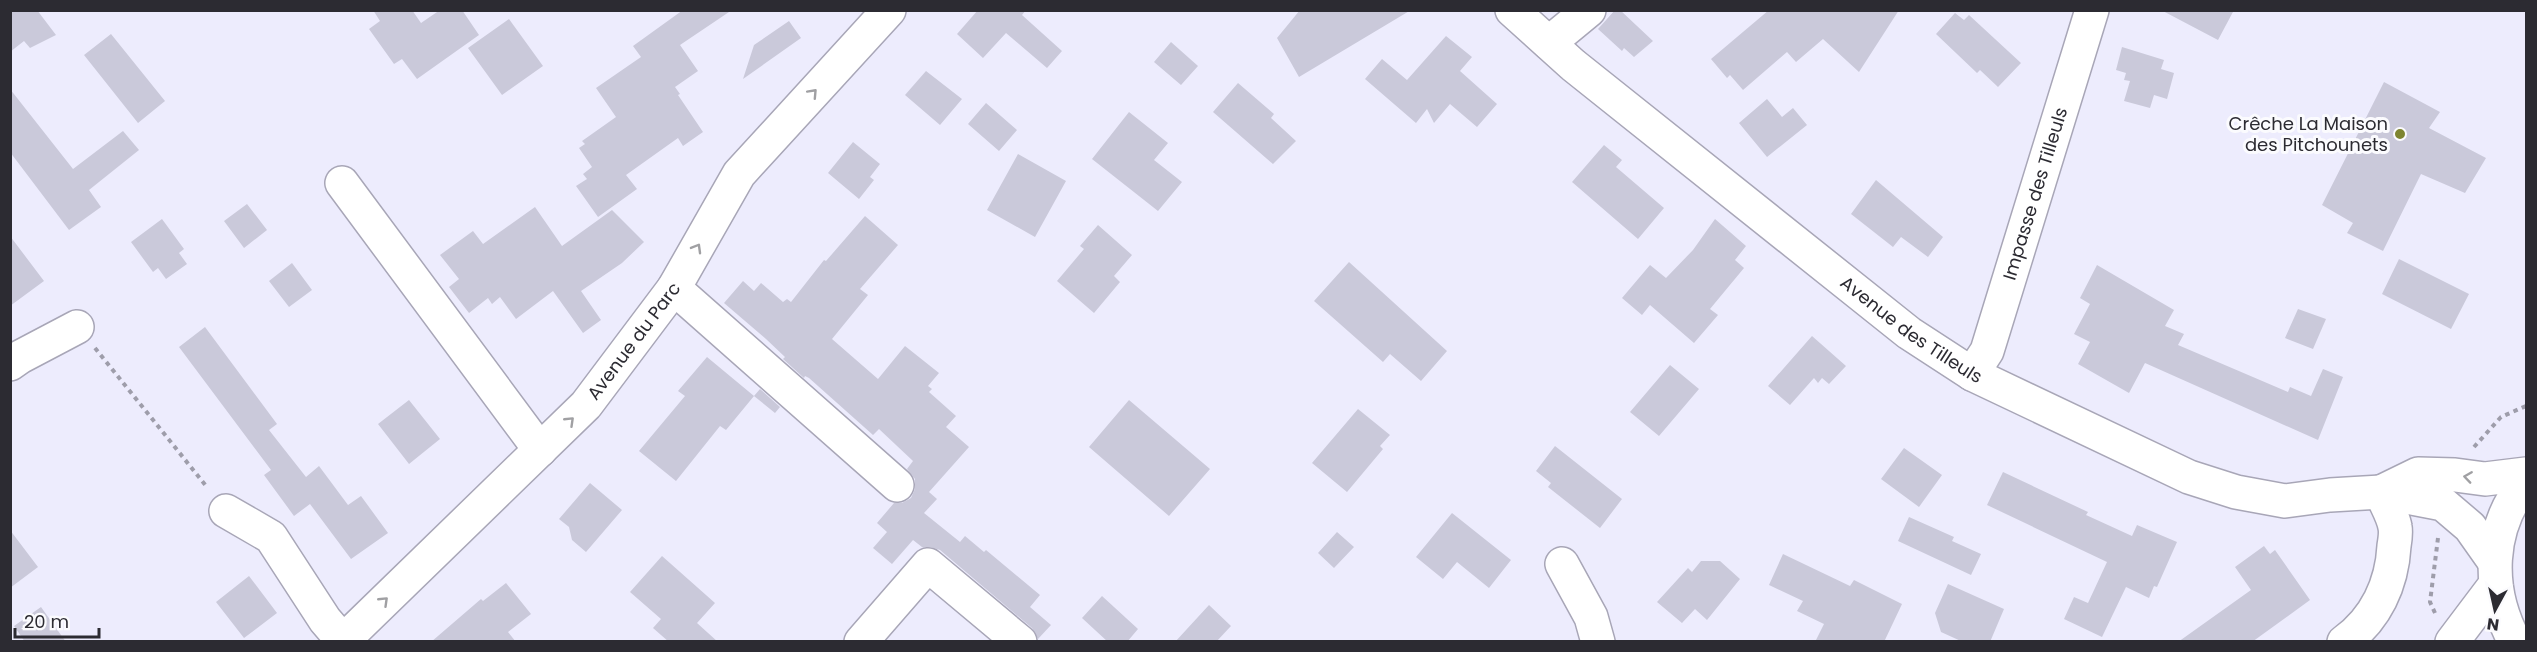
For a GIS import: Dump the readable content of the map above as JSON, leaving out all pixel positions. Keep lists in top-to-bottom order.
{
  "streets": {
    "street": ["Impasse des Tilleuls", "Avenue des Tilleuls", "Avenue du Parc"]
  },
  "crossings": [
    ["Impasse des Tilleuls", "Avenue des Tilleuls"]
  ],
  "one_way": ["Avenue du Parc"],
  "places": ["Crêche La Maison des Pitchounets"],
  "scale_bar": "20 m",
  "north": "bottom"
}
